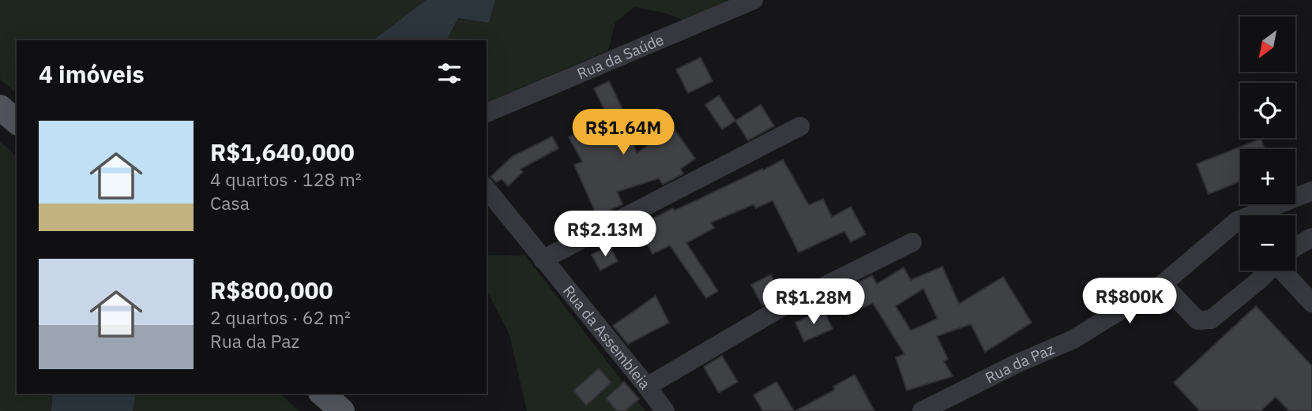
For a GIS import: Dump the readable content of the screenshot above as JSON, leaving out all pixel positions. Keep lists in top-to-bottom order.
{
  "streets": {
    "street": ["Rua da Saúde", "Rua da Assembleia", "Rua da Paz"]
  },
  "north": "bottom left",
  "page": {
    "map_buttons": ["+", "−"],
    "heading": "4 imóveis",
    "list": [
      {
        "name": "R$1,640,000",
        "note": "4 quartos · 128 m² · Casa"
      },
      {
        "name": "R$800,000",
        "note": "2 quartos · 62 m² · Rua da Paz"
      }
    ],
    "price": [
      "R$1.64M",
      "R$2.13M",
      "R$800K",
      "R$1.28M"
    ]
  }
}
